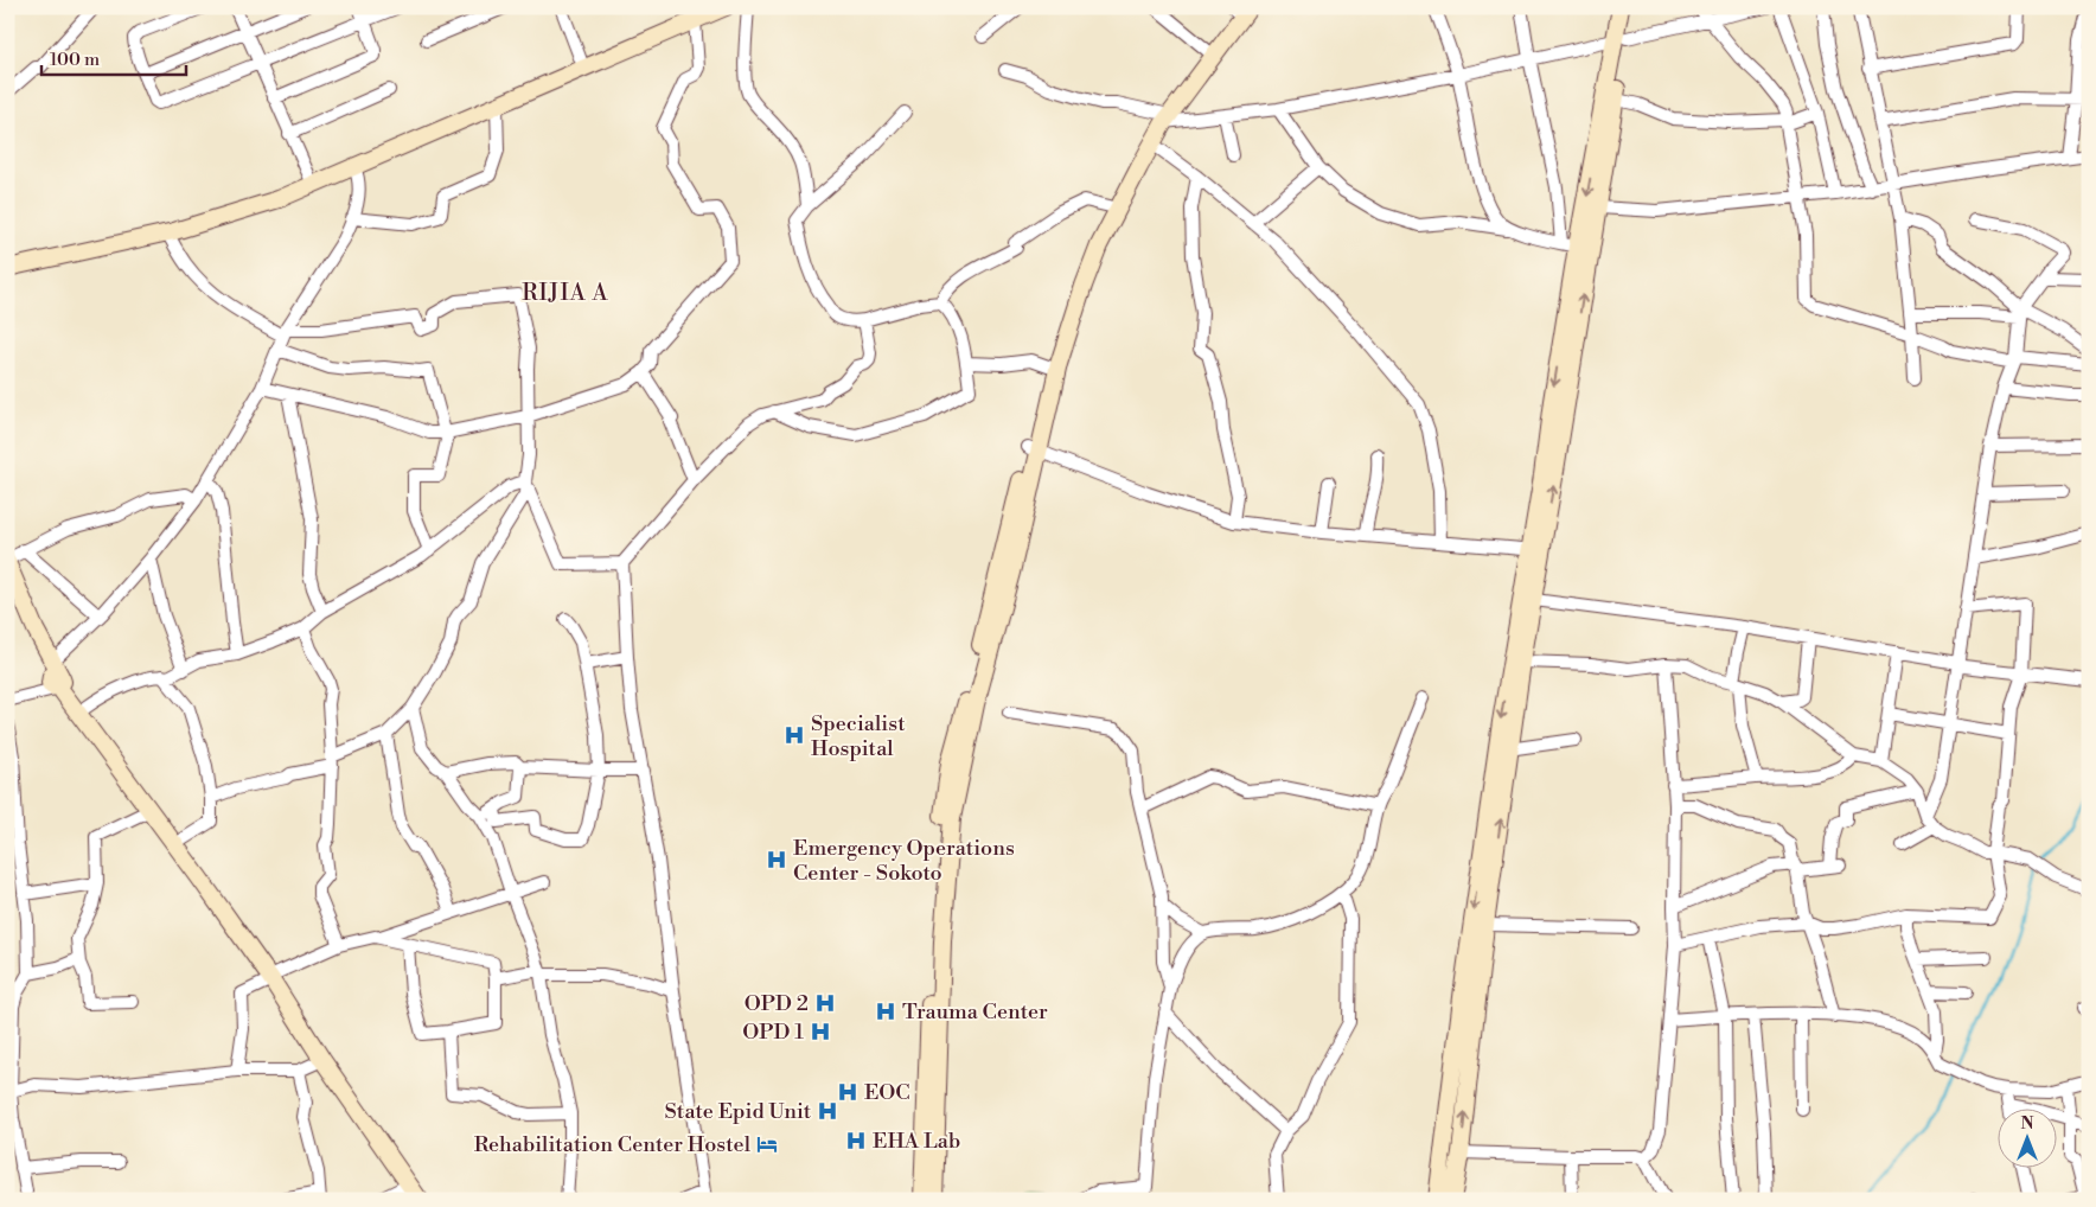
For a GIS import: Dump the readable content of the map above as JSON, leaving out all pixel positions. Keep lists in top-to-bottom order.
{
  "districts": ["RIJIA A"],
  "places": {
    "hospital": [
      "Specialist Hospital",
      "Emergency Operations Center - Sokoto",
      "OPD 2",
      "Trauma Center",
      "OPD 1",
      "EOC",
      "State Epid Unit",
      "EHA Lab"
    ],
    "hotel": ["Rehabilitation Center Hostel"]
  },
  "scale_bar": "100 m",
  "north": "top"
}
